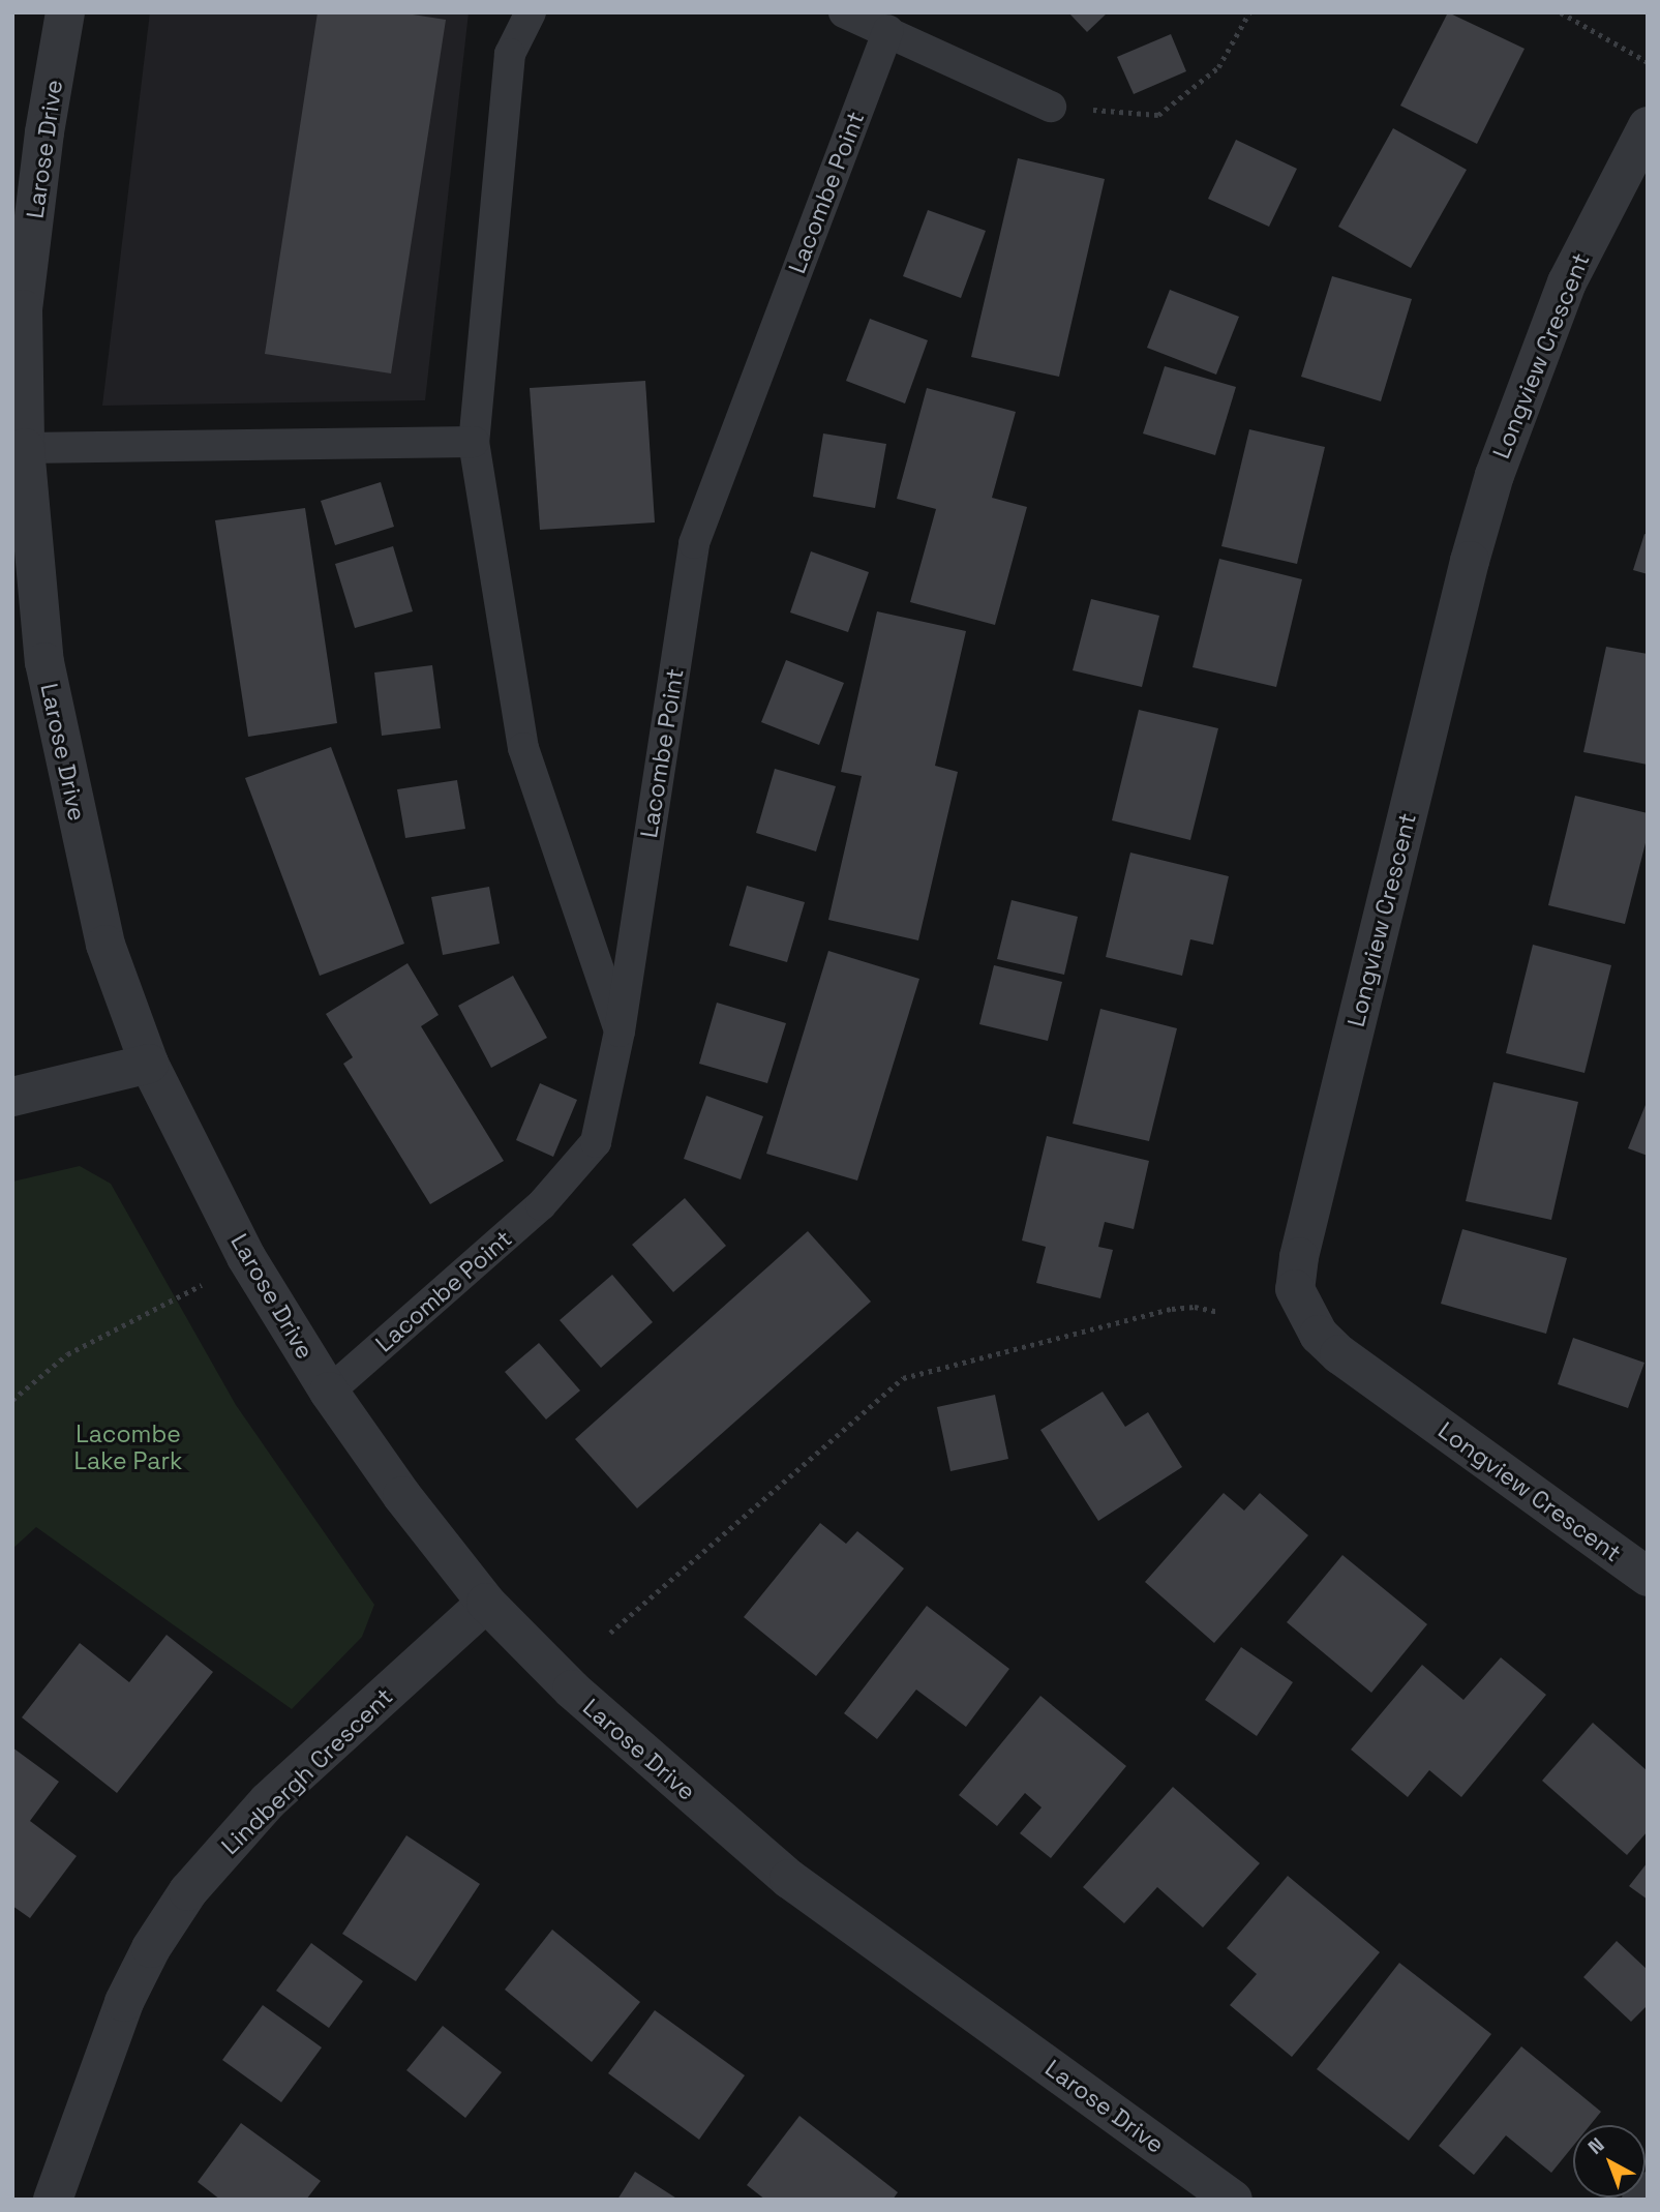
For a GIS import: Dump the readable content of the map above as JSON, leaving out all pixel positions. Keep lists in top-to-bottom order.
{
  "streets": {
    "street": ["Larose Drive", "Longview Crescent", "Lindbergh Crescent"],
    "lane": ["Lacombe Point"]
  },
  "crossings": [
    ["Larose Drive", "Lacombe Point"],
    ["Larose Drive", "Lindbergh Crescent"]
  ],
  "parks": ["Lacombe Lake Park"],
  "north": "top left"
}
